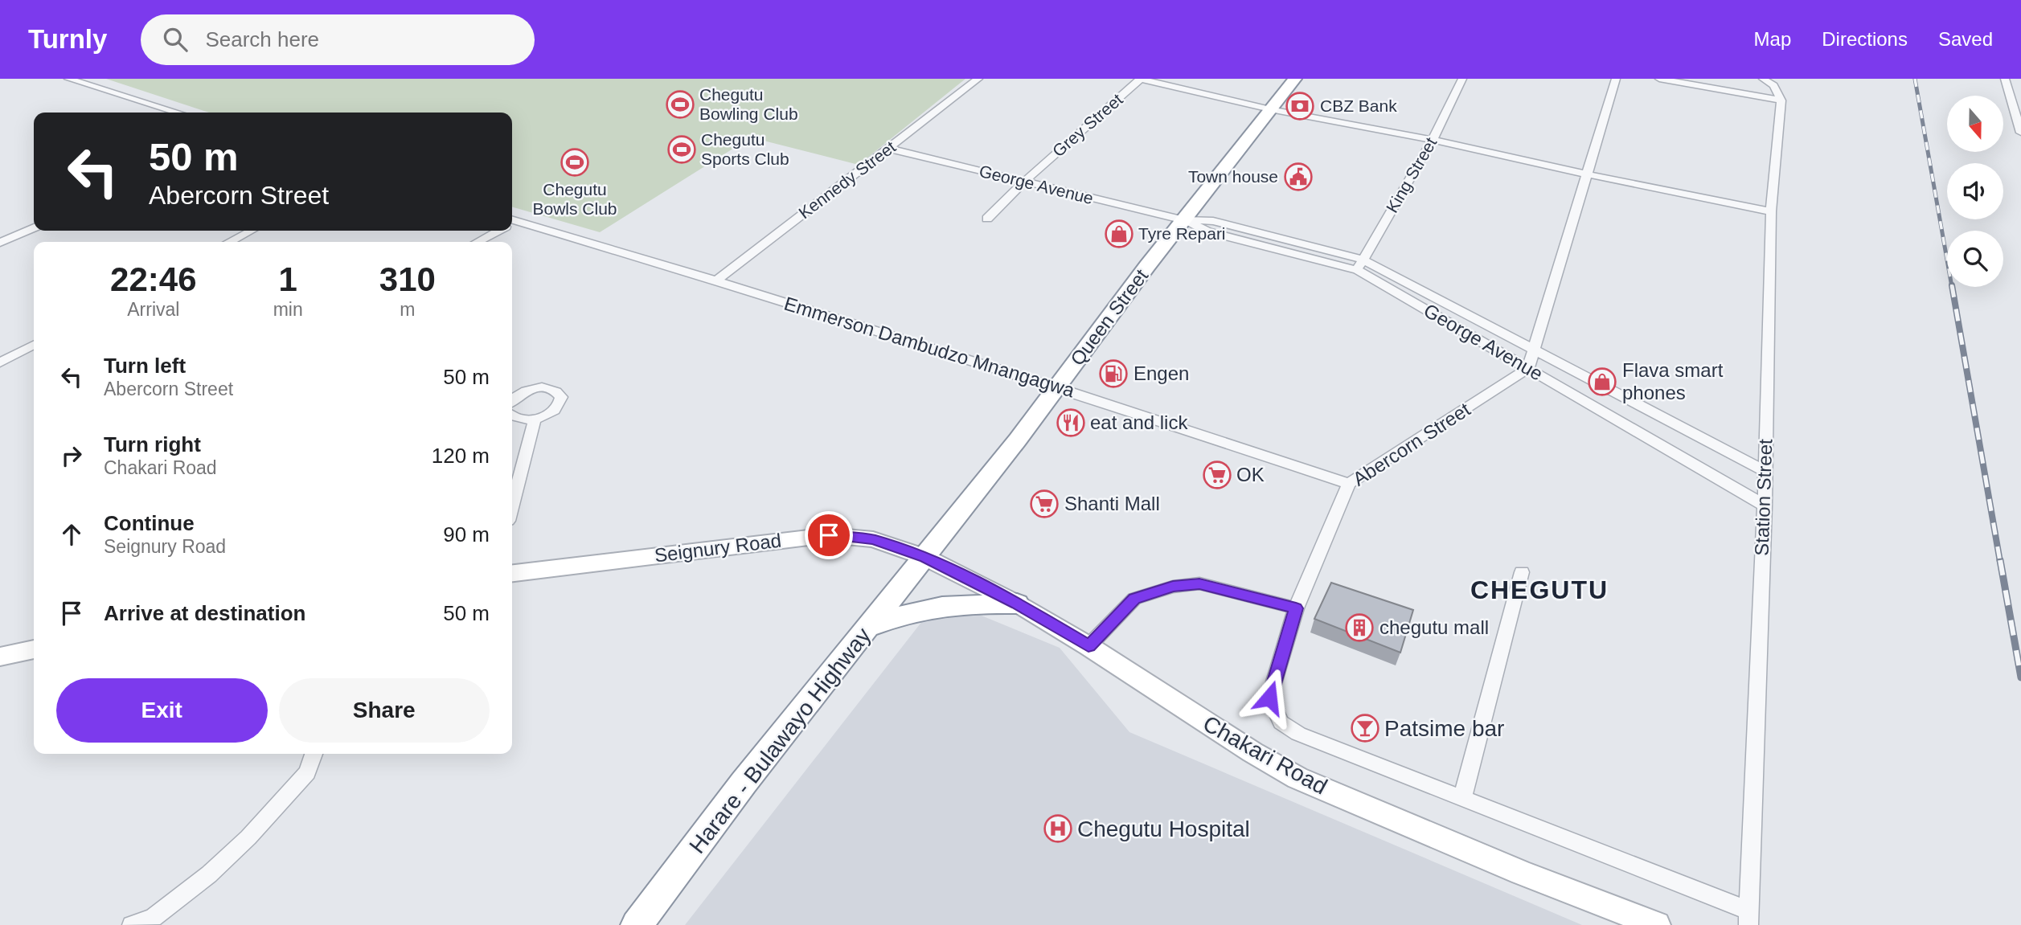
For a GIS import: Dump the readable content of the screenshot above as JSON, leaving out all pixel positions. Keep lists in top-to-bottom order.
{
  "streets": {
    "highway": ["Queen Street", "Harare - Bulawayo Highway"],
    "main road": ["Seignury Road", "Chakari Road"],
    "street": [
      "Grey Street",
      "King Street",
      "Kennedy Street",
      "George Avenue",
      "Emmerson Dambudzo Mnangagwa",
      "Abercorn Street",
      "Station Street"
    ]
  },
  "crossings": [
    ["Grey Street", "George Avenue"],
    ["King Street", "George Avenue"],
    ["Kennedy Street", "George Avenue"],
    ["Kennedy Street", "Emmerson Dambudzo Mnangagwa"],
    ["George Avenue", "Queen Street"],
    ["George Avenue", "Abercorn Street"],
    ["George Avenue", "Station Street"],
    ["Queen Street", "Emmerson Dambudzo Mnangagwa"],
    ["Queen Street", "Seignury Road"],
    ["Queen Street", "Harare - Bulawayo Highway"],
    ["Queen Street", "Chakari Road"],
    ["Emmerson Dambudzo Mnangagwa", "Abercorn Street"],
    ["Abercorn Street", "Station Street"],
    ["Seignury Road", "Harare - Bulawayo Highway"],
    ["Seignury Road", "Chakari Road"],
    ["Harare - Bulawayo Highway", "Chakari Road"]
  ],
  "districts": ["CHEGUTU"],
  "places": {
    "sports": ["Chegutu Bowling Club", "Chegutu Sports Club", "Chegutu Bowls Club"],
    "bank": ["CBZ Bank"],
    "public building": ["Town house"],
    "shop": ["Tyre Repari", "Flava smart phones"],
    "fuel station": ["Engen"],
    "restaurant": ["eat and lick"],
    "supermarket": ["OK", "Shanti Mall"],
    "building": ["chegutu mall"],
    "bar": ["Patsime bar"],
    "hospital": ["Chegutu Hospital"]
  },
  "north": "bottom",
  "page": {
    "header": "Turnly",
    "search": "Search here",
    "nav": ["Map", "Directions", "Saved"],
    "turn": ["50 m", "Abercorn Street"],
    "eta": [
      "22:46",
      "Arrival",
      "1",
      "min",
      "310",
      "m"
    ],
    "list": [
      {
        "name": "Turn left",
        "note": "Abercorn Street",
        "value": "50 m"
      },
      {
        "name": "Turn right",
        "note": "Chakari Road",
        "value": "120 m"
      },
      {
        "name": "Continue",
        "note": "Seignury Road",
        "value": "90 m"
      },
      {
        "name": "Arrive at destination",
        "value": "50 m"
      }
    ],
    "buttons": ["Exit", "Share"]
  }
}
